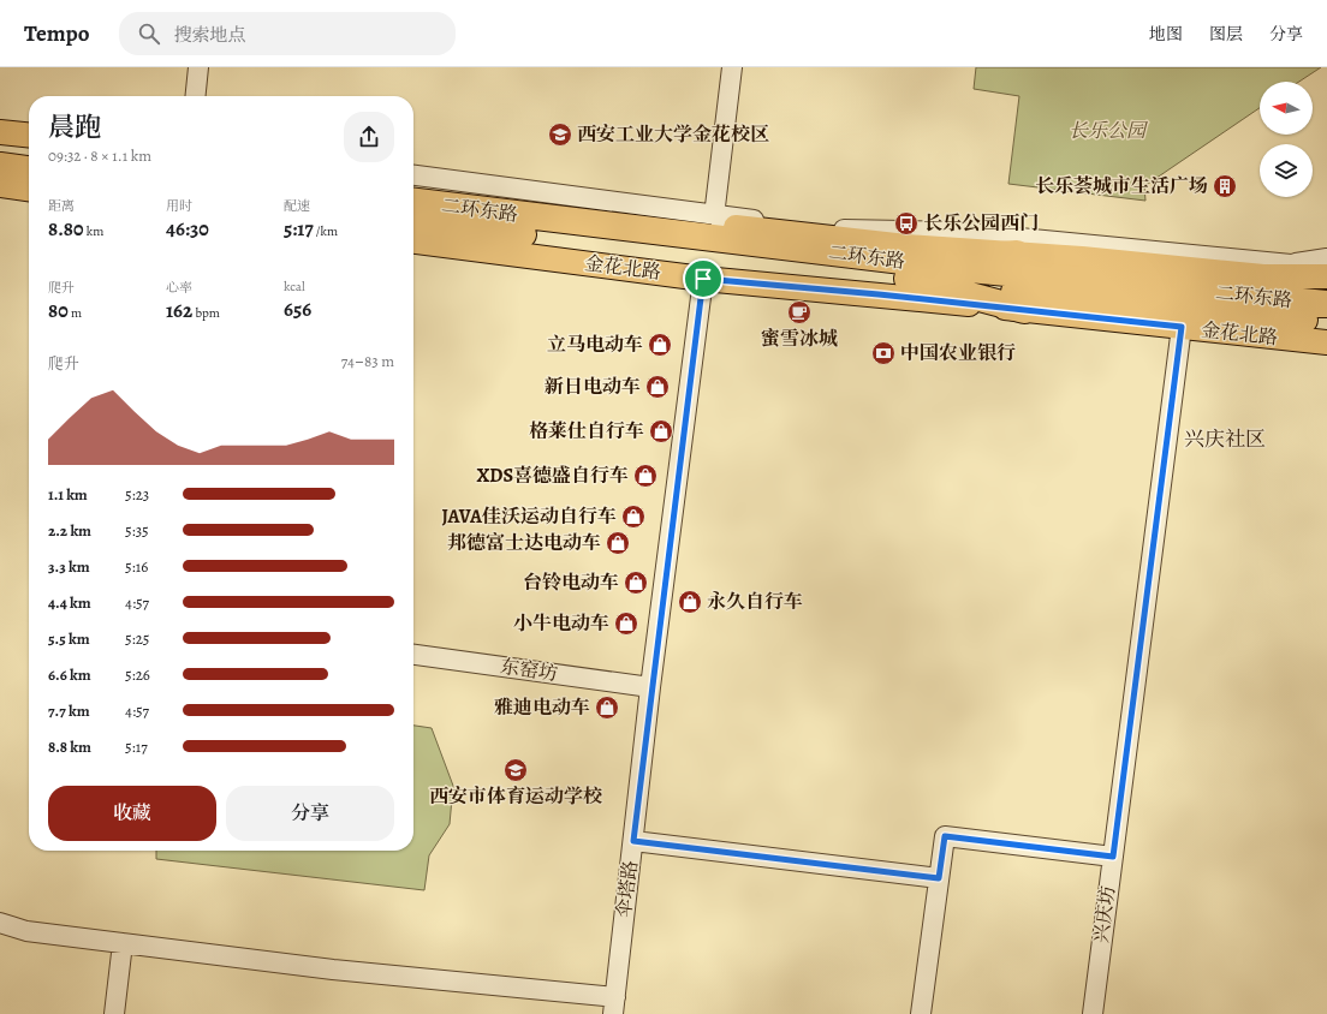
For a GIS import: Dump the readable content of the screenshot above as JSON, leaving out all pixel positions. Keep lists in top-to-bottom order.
{
  "streets": {
    "highway": ["二环东路"],
    "main road": ["金花北路"],
    "street": ["东窑坊", "伞塔路", "兴庆坊"]
  },
  "crossings": [
    ["二环东路", "金花北路"],
    ["二环东路", "兴庆坊"],
    ["金花北路", "伞塔路"],
    ["金花北路", "兴庆坊"],
    ["东窑坊", "伞塔路"]
  ],
  "districts": ["兴庆社区"],
  "parks": ["长乐公园"],
  "places": {
    "school or university": ["西安工业大学金花校区", "西安市体育运动学校"],
    "building": ["长乐荟城市生活广场"],
    "bus stop": ["长乐公园西门"],
    "cafe": ["蜜雪冰城"],
    "shop": [
      "立马电动车",
      "新日电动车",
      "格莱仕自行车",
      "XDS喜德盛自行车",
      "JAVA佳沃运动自行车",
      "邦德富士达电动车",
      "台铃电动车",
      "永久自行车",
      "小牛电动车",
      "雅迪电动车"
    ],
    "bank": ["中国农业银行"]
  },
  "north": "left",
  "page": {
    "header": "Tempo",
    "search": "搜索地点",
    "nav": ["地图", "图层", "分享"],
    "heading": ["晨跑", "09:32 · 8 × 1.1 km"],
    "stats": [
      ["距离", "8.80 km"],
      ["用时", "46:30"],
      ["配速", "5:17 /km"],
      ["爬升", "80 m"],
      ["心率", "162 bpm"],
      ["kcal", "656"]
    ],
    "chart": ["爬升", "74–83 m"],
    "list": [
      {
        "name": "1.1 km",
        "note": "5:23"
      },
      {
        "name": "2.2 km",
        "note": "5:35"
      },
      {
        "name": "3.3 km",
        "note": "5:16"
      },
      {
        "name": "4.4 km",
        "note": "4:57"
      },
      {
        "name": "5.5 km",
        "note": "5:25"
      },
      {
        "name": "6.6 km",
        "note": "5:26"
      },
      {
        "name": "7.7 km",
        "note": "4:57"
      },
      {
        "name": "8.8 km",
        "note": "5:17"
      }
    ],
    "buttons": ["收藏", "分享"]
  }
}
